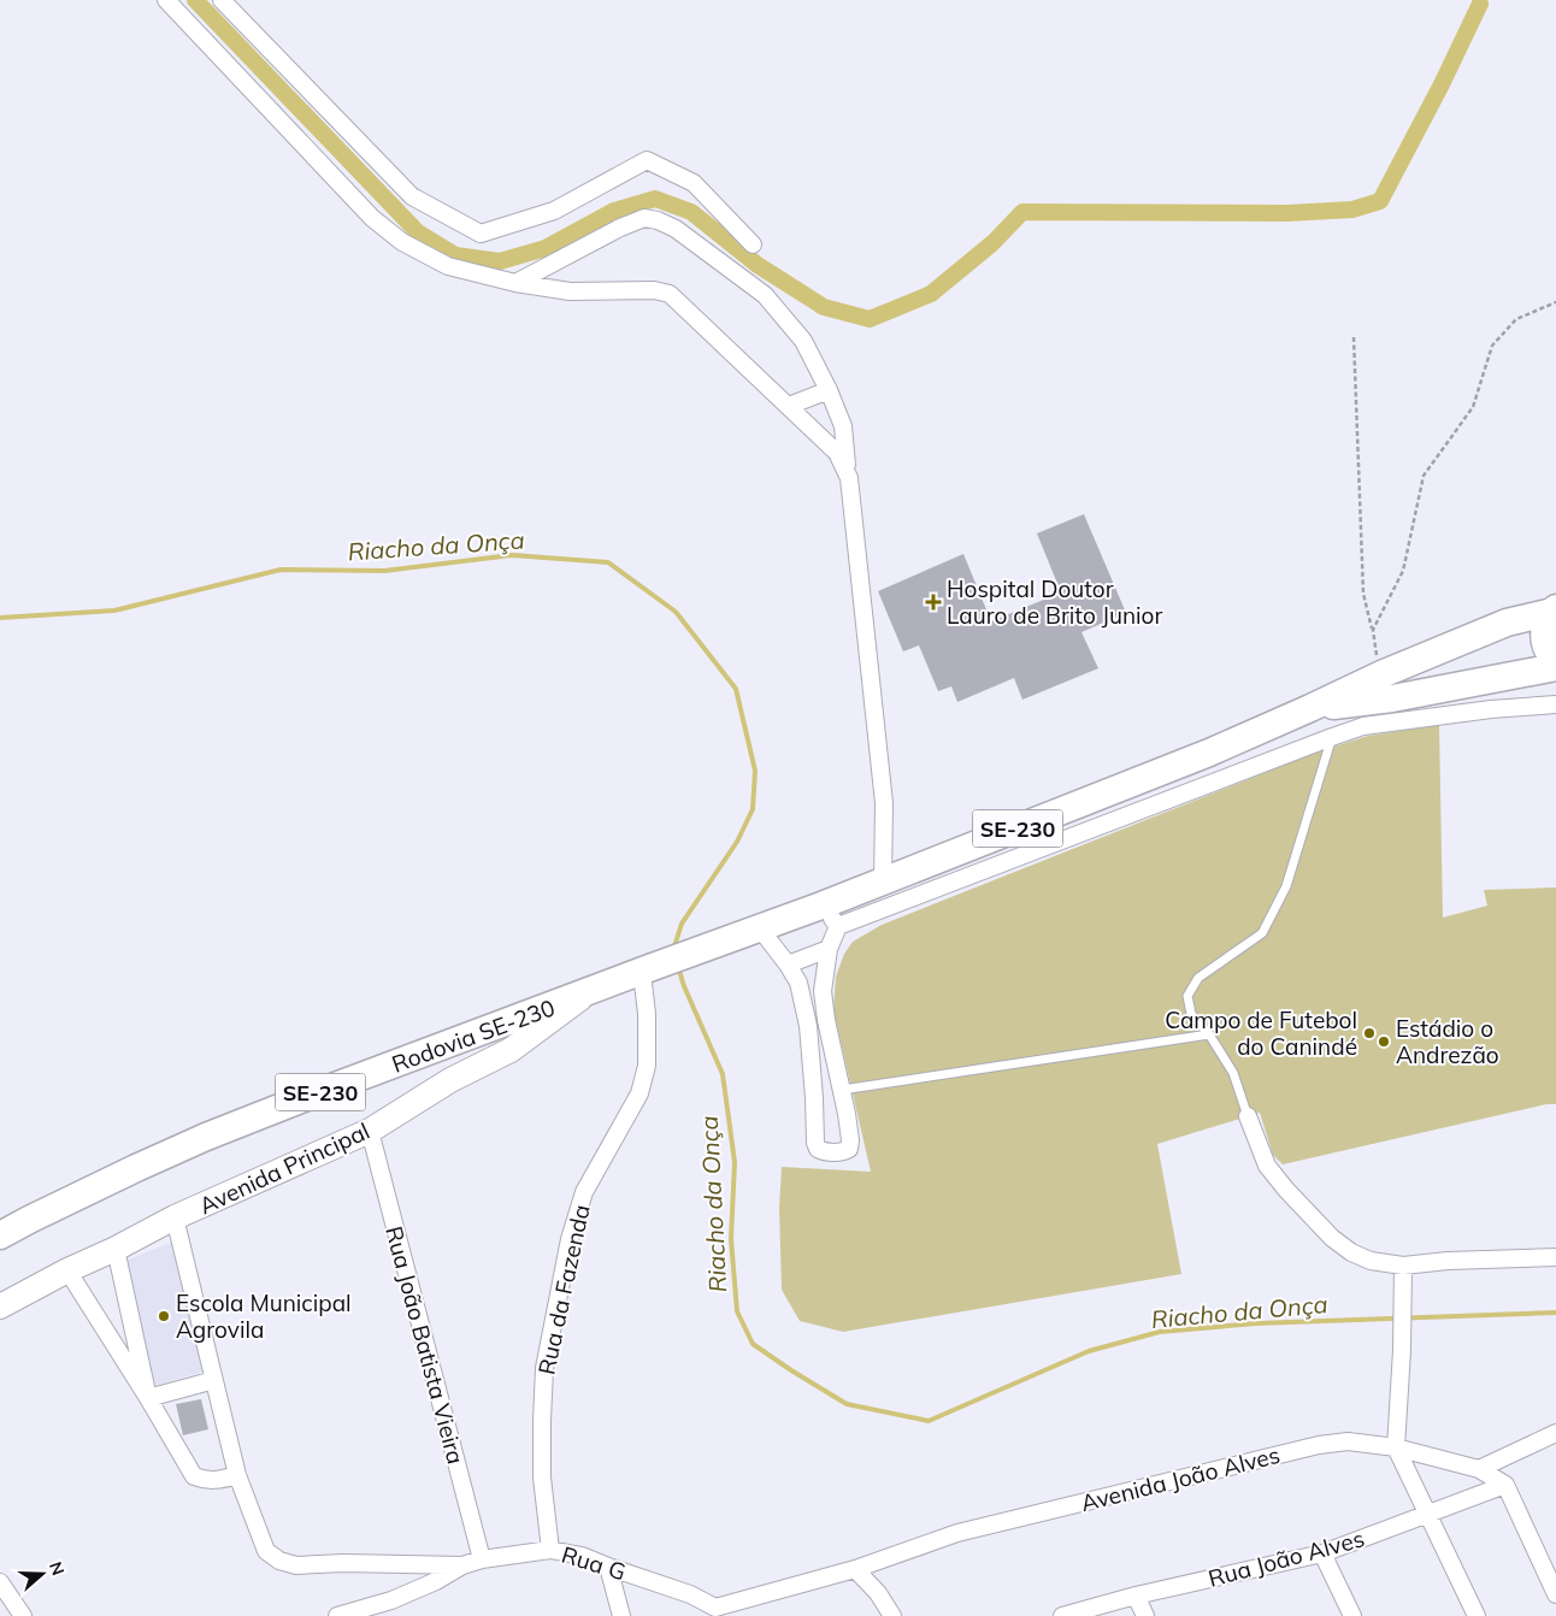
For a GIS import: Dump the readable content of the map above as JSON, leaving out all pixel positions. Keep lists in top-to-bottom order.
{
  "streets": {
    "main road": ["SE-230", "Rodovia SE-230"],
    "street": [
      "Avenida Principal",
      "Rua da Fazenda",
      "Rua João Batista Vieira",
      "Avenida João Alves",
      "Rua João Alves",
      "Rua G"
    ]
  },
  "crossings": [
    ["SE-230", "Rodovia SE-230"],
    ["SE-230", "Rua da Fazenda"],
    ["Rodovia SE-230", "Avenida Principal"],
    ["Rodovia SE-230", "Rua da Fazenda"],
    ["Avenida Principal", "Rua João Batista Vieira"],
    ["Rua da Fazenda", "Rua G"],
    ["Rua João Batista Vieira", "Rua G"],
    ["Avenida João Alves", "Rua João Alves"],
    ["Avenida João Alves", "Rua G"]
  ],
  "water": ["Riacho da Onça"],
  "places": {
    "health": ["Hospital Doutor Lauro de Brito Junior"],
    "other": ["Campo de Futebol do Canindé", "Estádio o Andrezão", "Escola Municipal Agrovila"]
  },
  "north": "right"
}
